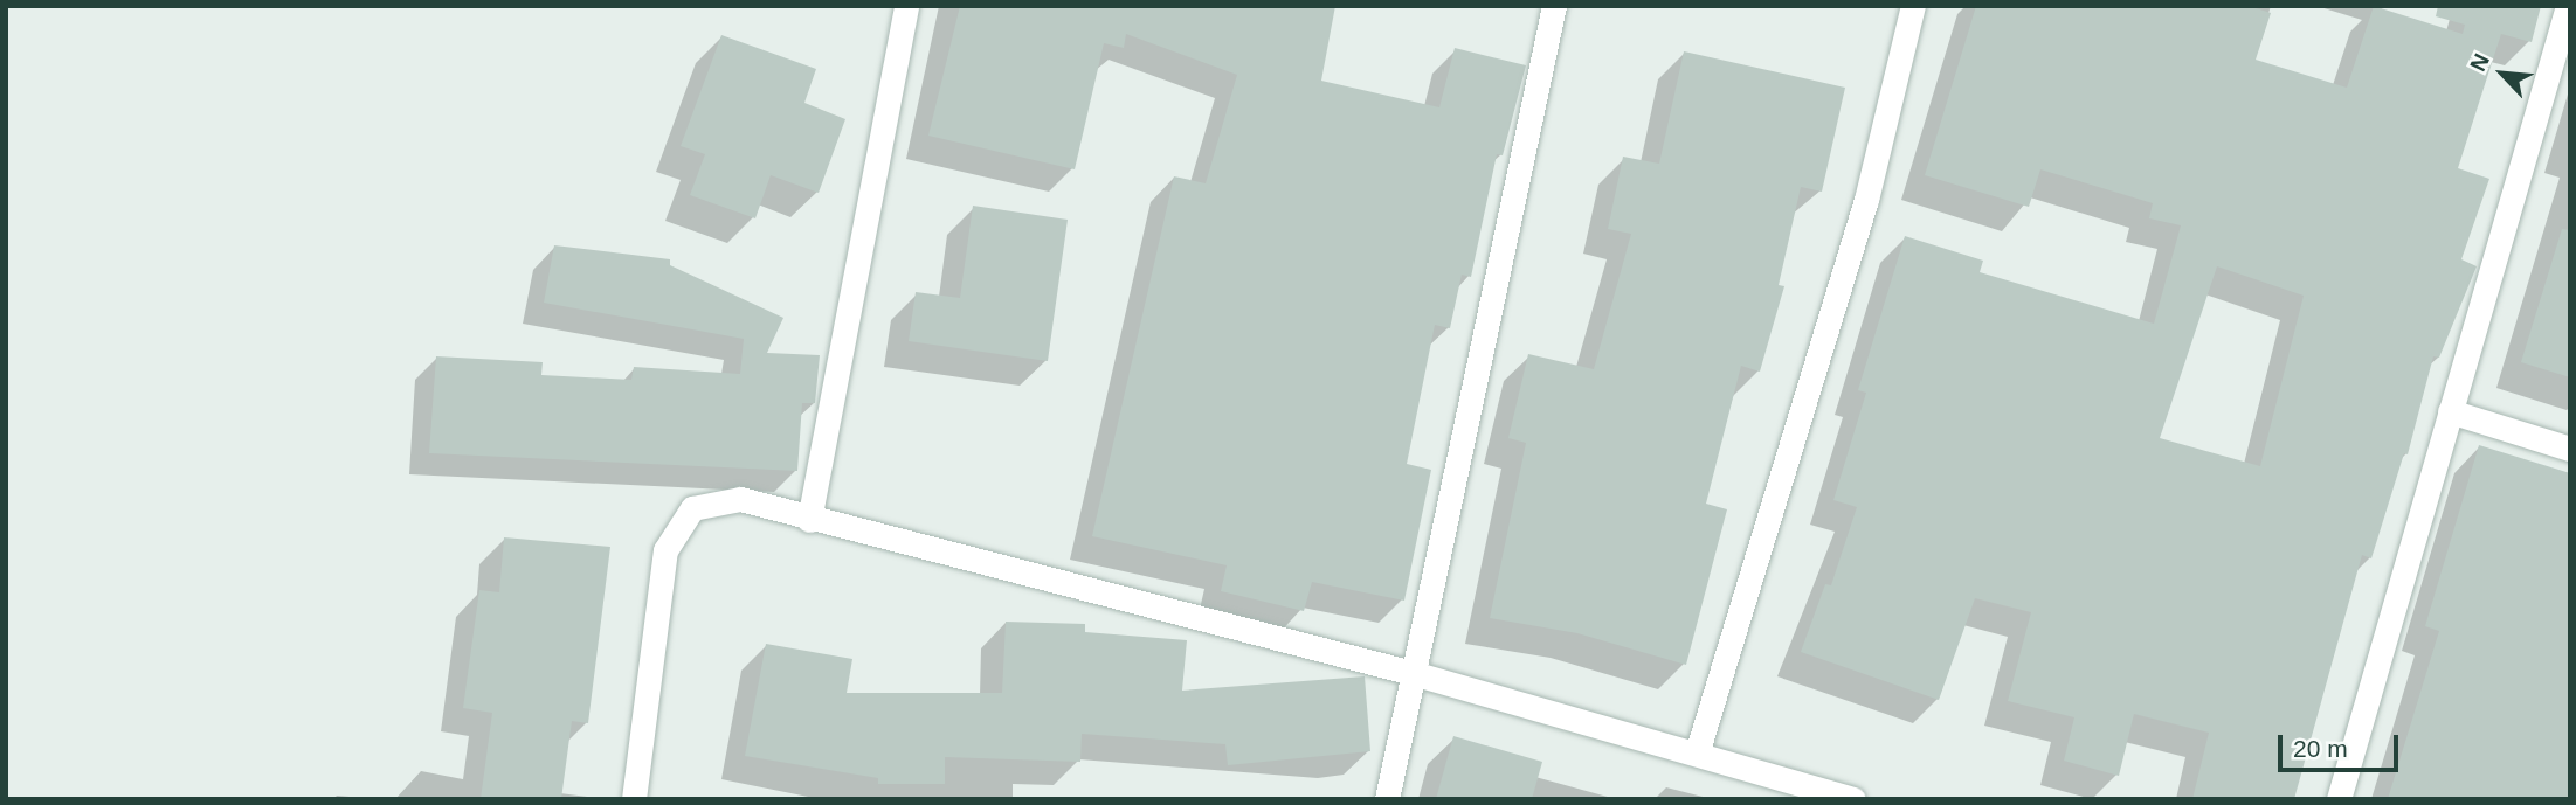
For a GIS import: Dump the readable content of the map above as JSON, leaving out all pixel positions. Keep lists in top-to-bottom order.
{
  "scale_bar": "20 m",
  "north": "top left"
}
